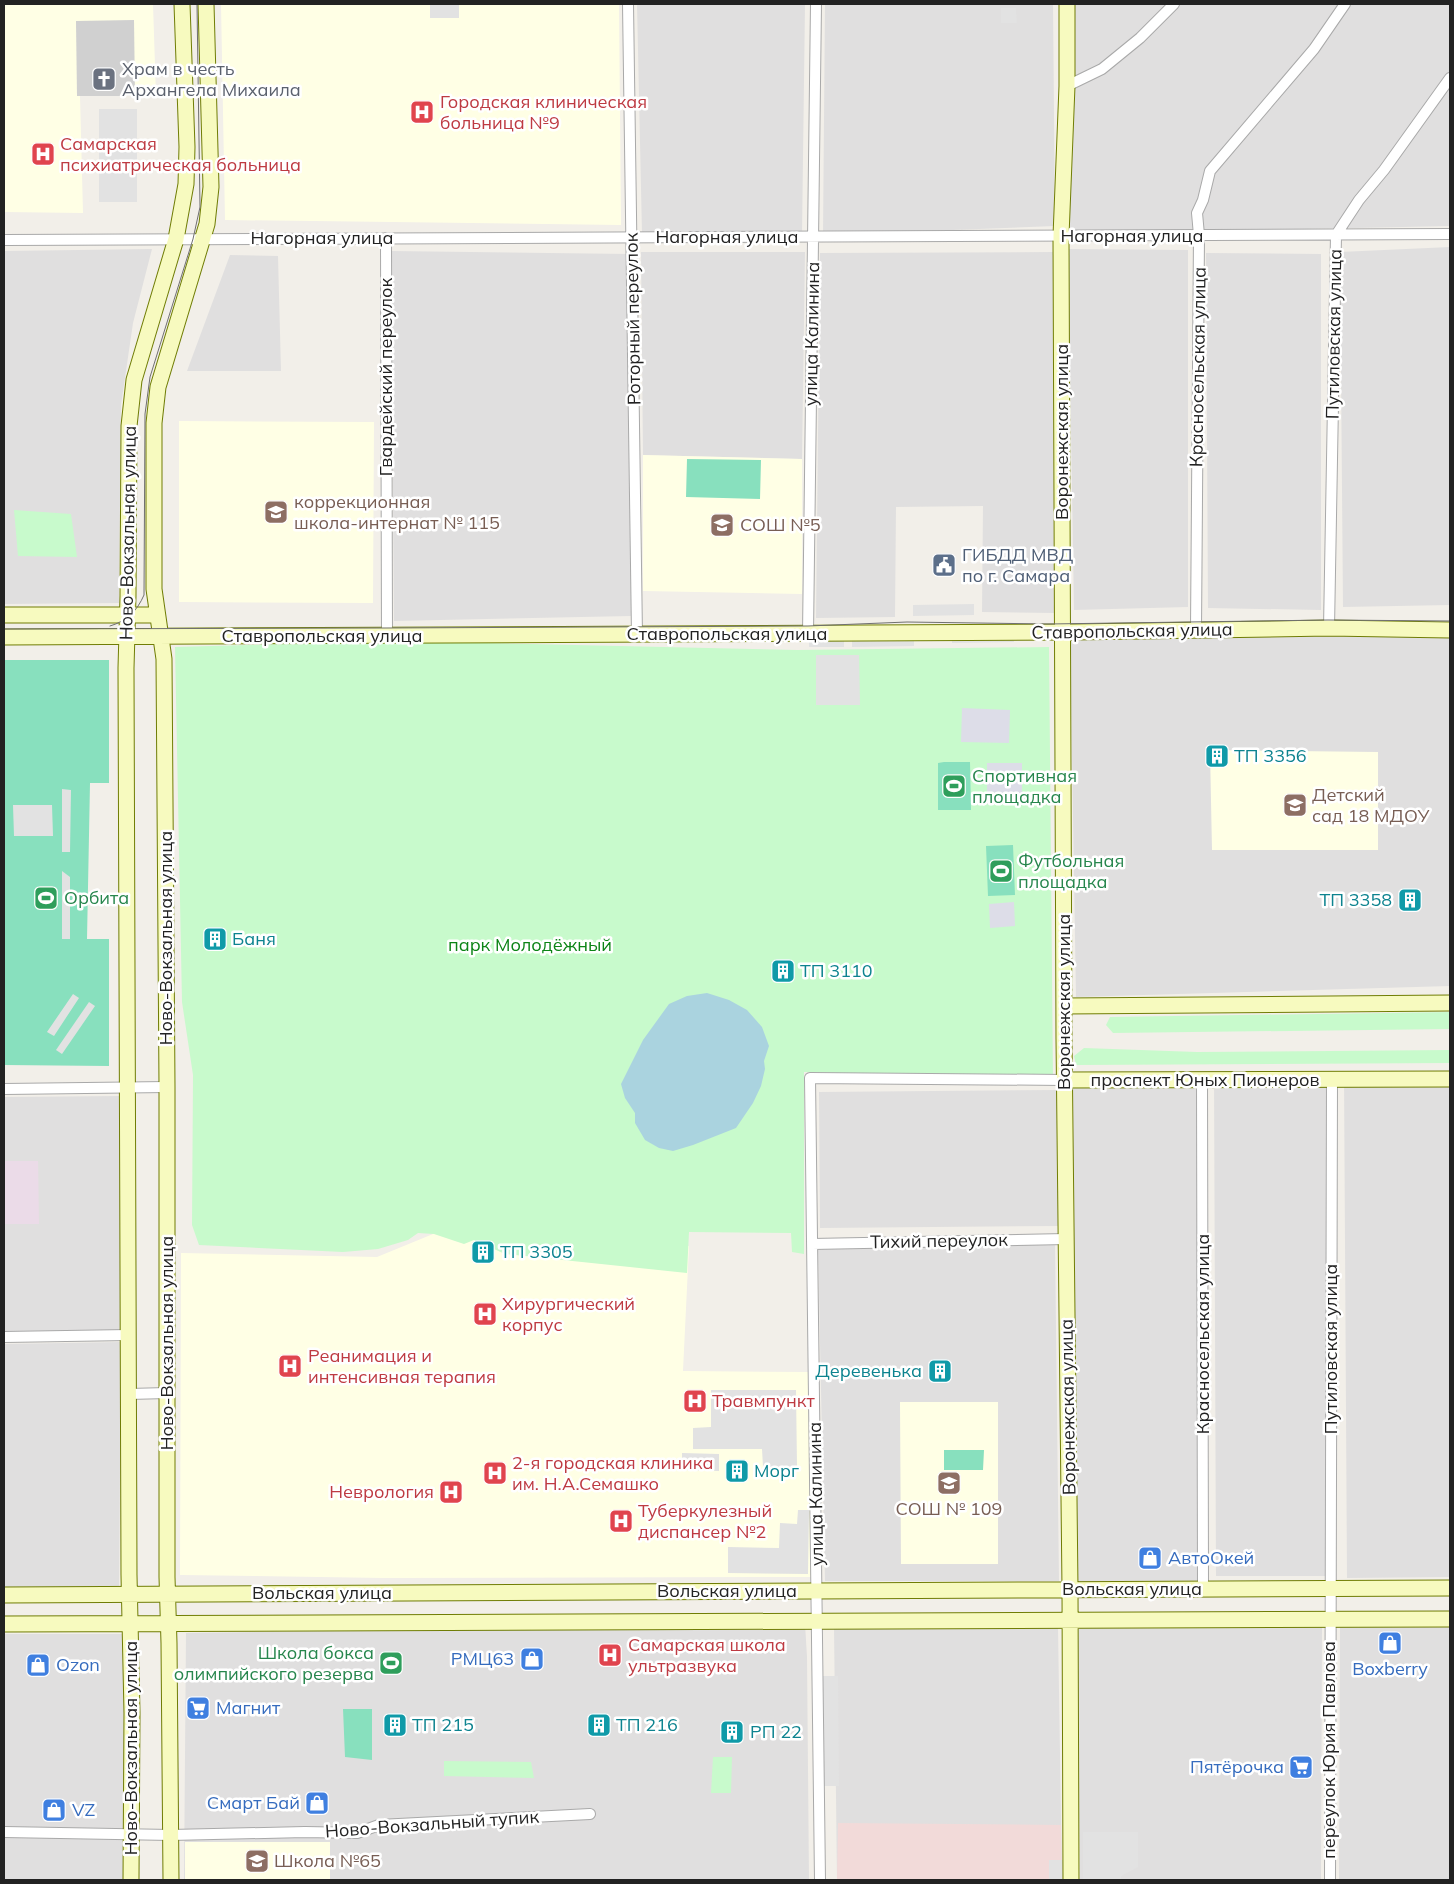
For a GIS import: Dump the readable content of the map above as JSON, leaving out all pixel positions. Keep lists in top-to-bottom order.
{
  "streets": {
    "main road": [
      "Воронежская улица",
      "Ново-Вокзальная улица",
      "Ставропольская улица",
      "проспект Юных Пионеров",
      "Вольская улица"
    ],
    "street": [
      "Нагорная улица",
      "Роторный переулок",
      "улица Калинина",
      "Путиловская улица",
      "Красносельская улица",
      "Гвардейский переулок",
      "Тихий переулок",
      "переулок Юрия Павлова",
      "Ново-Вокзальный тупик"
    ]
  },
  "crossings": [
    ["Нагорная улица", "Роторный переулок"],
    ["Нагорная улица", "улица Калинина"],
    ["Нагорная улица", "Путиловская улица"],
    ["Нагорная улица", "Красносельская улица"],
    ["Нагорная улица", "Гвардейский переулок"],
    ["Нагорная улица", "Воронежская улица"],
    ["Нагорная улица", "Ново-Вокзальная улица"],
    ["Роторный переулок", "Ставропольская улица"],
    ["улица Калинина", "Ставропольская улица"],
    ["улица Калинина", "проспект Юных Пионеров"],
    ["улица Калинина", "Тихий переулок"],
    ["улица Калинина", "Вольская улица"],
    ["Путиловская улица", "Ставропольская улица"],
    ["Путиловская улица", "проспект Юных Пионеров"],
    ["Путиловская улица", "Вольская улица"],
    ["Путиловская улица", "переулок Юрия Павлова"],
    ["Красносельская улица", "Ставропольская улица"],
    ["Красносельская улица", "проспект Юных Пионеров"],
    ["Красносельская улица", "Вольская улица"],
    ["Гвардейский переулок", "Ставропольская улица"],
    ["Воронежская улица", "Ставропольская улица"],
    ["Воронежская улица", "проспект Юных Пионеров"],
    ["Воронежская улица", "Тихий переулок"],
    ["Воронежская улица", "Вольская улица"],
    ["Ново-Вокзальная улица", "Ставропольская улица"],
    ["Ново-Вокзальная улица", "Вольская улица"],
    ["Ново-Вокзальная улица", "Ново-Вокзальный тупик"],
    ["Вольская улица", "переулок Юрия Павлова"]
  ],
  "parks": ["парк Молодёжный"],
  "places": {
    "church": ["Храм в честь Архангела Михаила"],
    "hospital": [
      "Городская клиническая больница №9",
      "Самарская психиатрическая больница",
      "Хирургический корпус",
      "Реанимация и интенсивная терапия",
      "Травмпункт",
      "2-я городская клиника им. Н.А.Семашко",
      "Неврология",
      "Туберкулезный диспансер №2",
      "Самарская школа ультразвука"
    ],
    "school or university": [
      "коррекционная школа-интернат № 115",
      "СОШ №5",
      "Детский сад 18 МДОУ",
      "СОШ № 109",
      "Школа №65"
    ],
    "public building": ["ГИБДД МВД по г. Самара"],
    "building": [
      "ТП 3356",
      "ТП 3358",
      "Баня",
      "ТП 3110",
      "ТП 3305",
      "Деревенька",
      "Морг",
      "ТП 215",
      "ТП 216",
      "РП 22"
    ],
    "sports": [
      "Спортивная площадка",
      "Футбольная площадка",
      "Орбита",
      "Школа бокса олимпийского резерва"
    ],
    "shop": [
      "АвтоОкей",
      "Boxberry",
      "РМЦ63",
      "Ozon",
      "Смарт Бай",
      "VZ"
    ],
    "supermarket": ["Магнит", "Пятёрочка"]
  }
}
